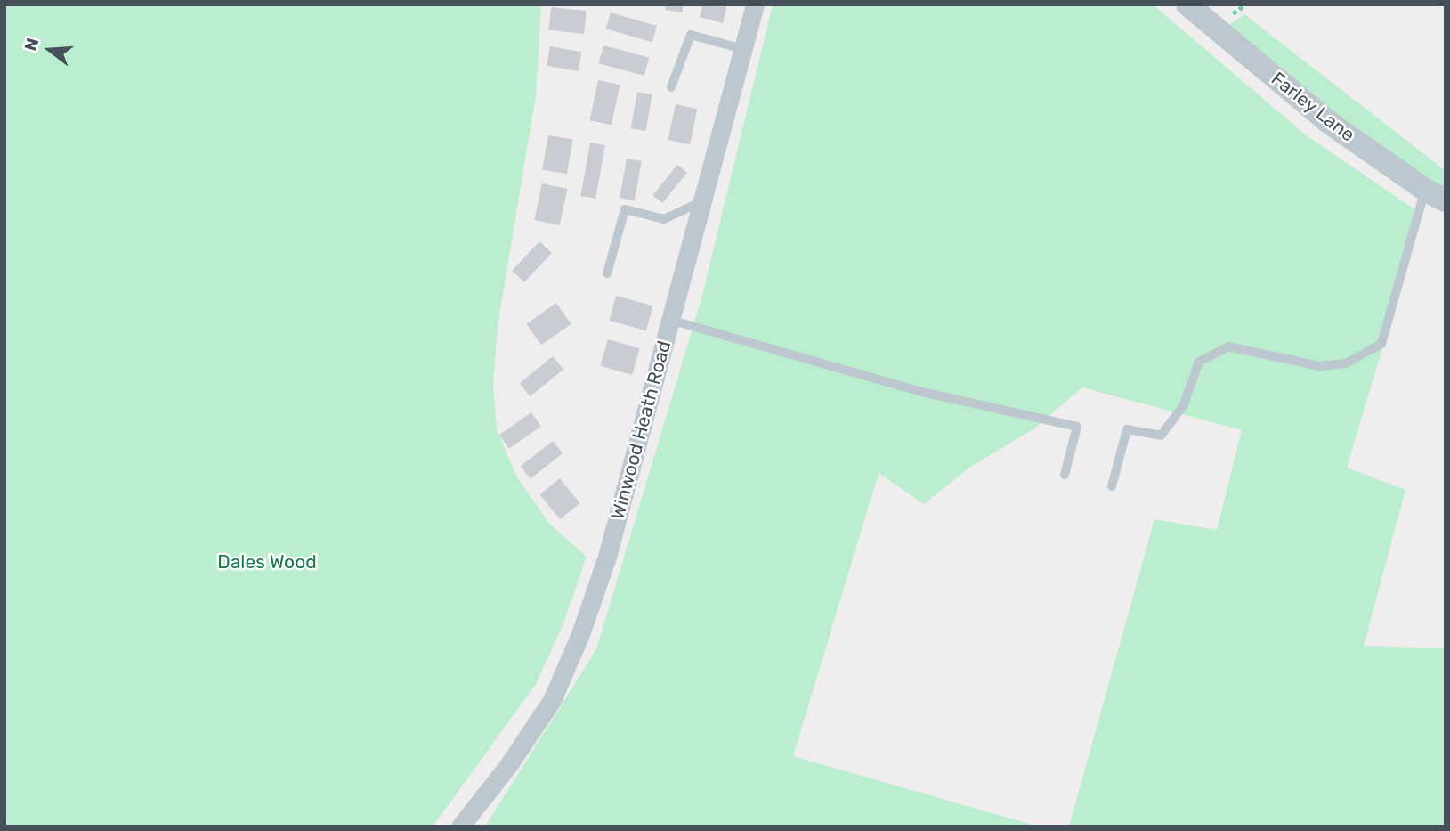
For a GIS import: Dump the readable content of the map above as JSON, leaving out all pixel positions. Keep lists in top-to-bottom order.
{
  "streets": {
    "street": ["Farley Lane", "Winwood Heath Road"]
  },
  "parks": ["Dales Wood"],
  "north": "left"
}
